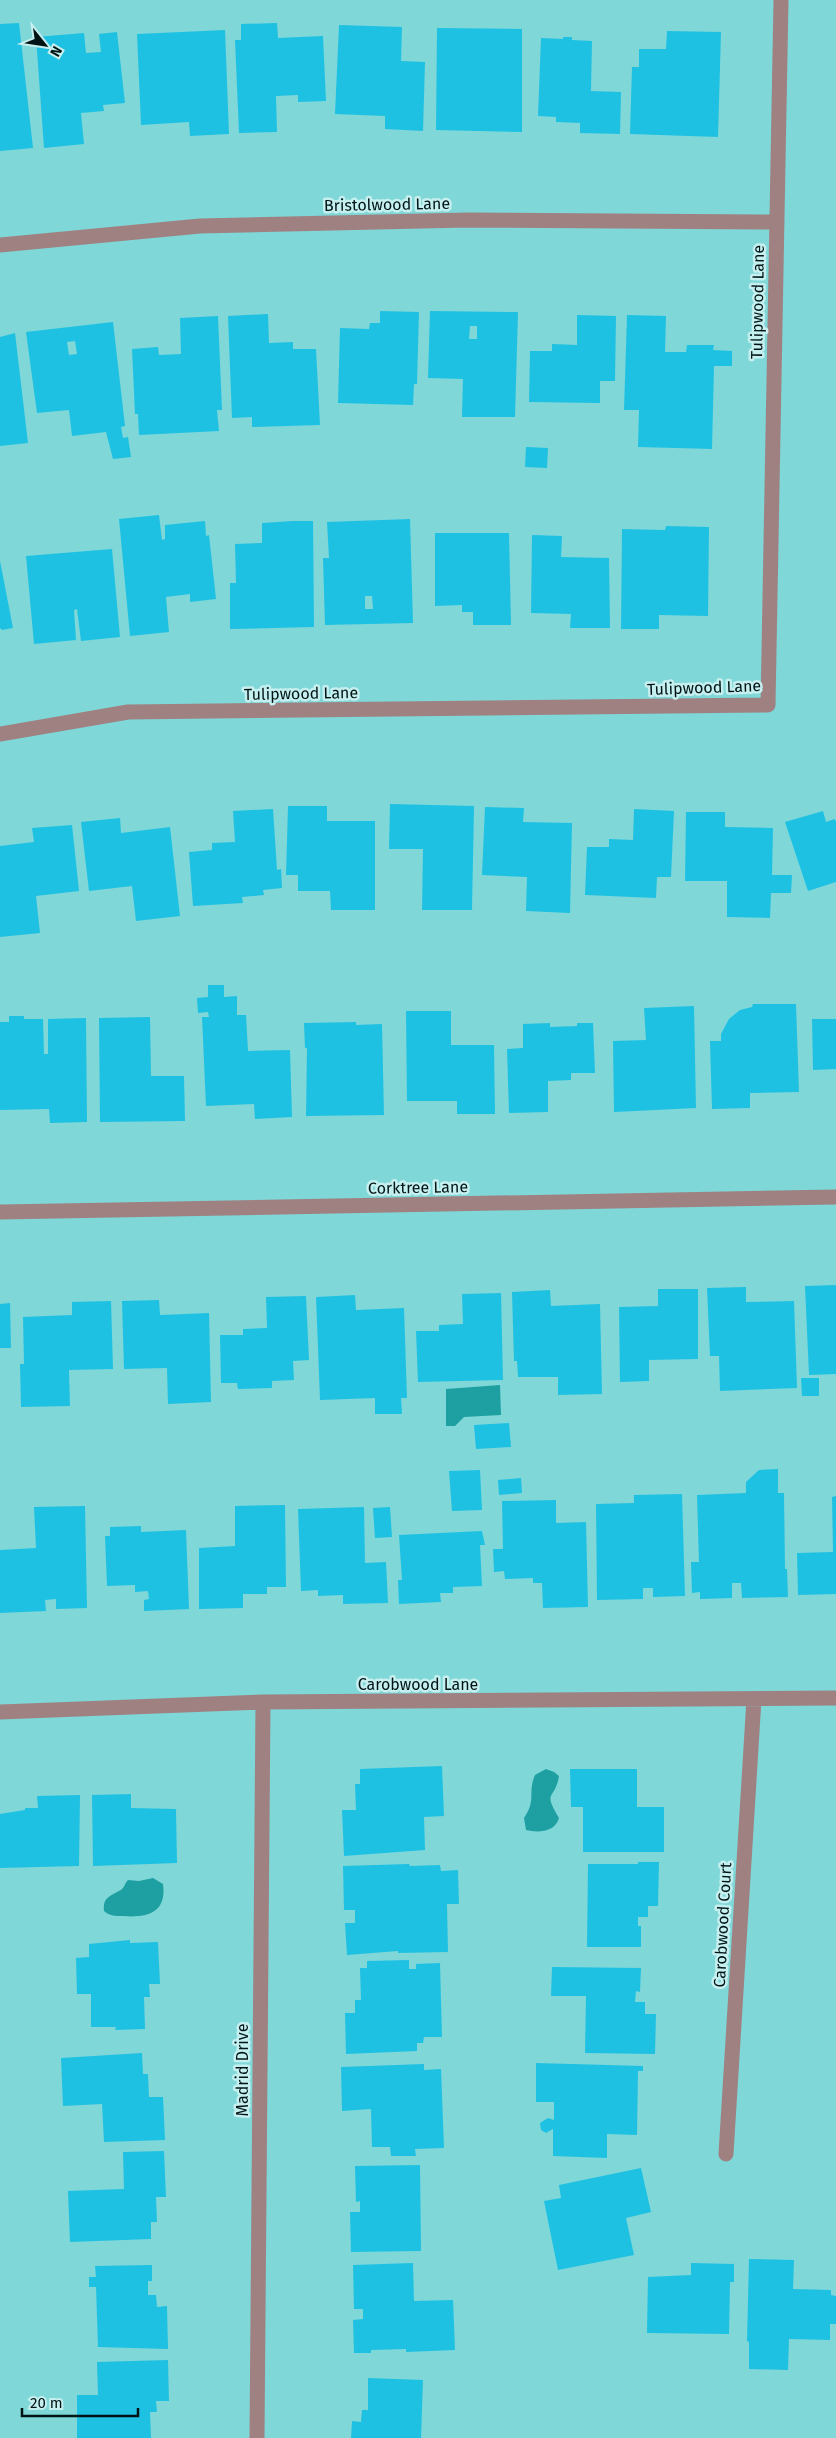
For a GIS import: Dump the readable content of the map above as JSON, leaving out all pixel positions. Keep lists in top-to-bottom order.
{
  "streets": {
    "street": [
      "Bristolwood Lane",
      "Tulipwood Lane",
      "Corktree Lane",
      "Carobwood Lane",
      "Carobwood Court",
      "Madrid Drive"
    ]
  },
  "crossings": [
    ["Bristolwood Lane", "Tulipwood Lane"],
    ["Carobwood Lane", "Carobwood Court"],
    ["Carobwood Lane", "Madrid Drive"]
  ],
  "scale_bar": "20 m",
  "north": "bottom right"
}
